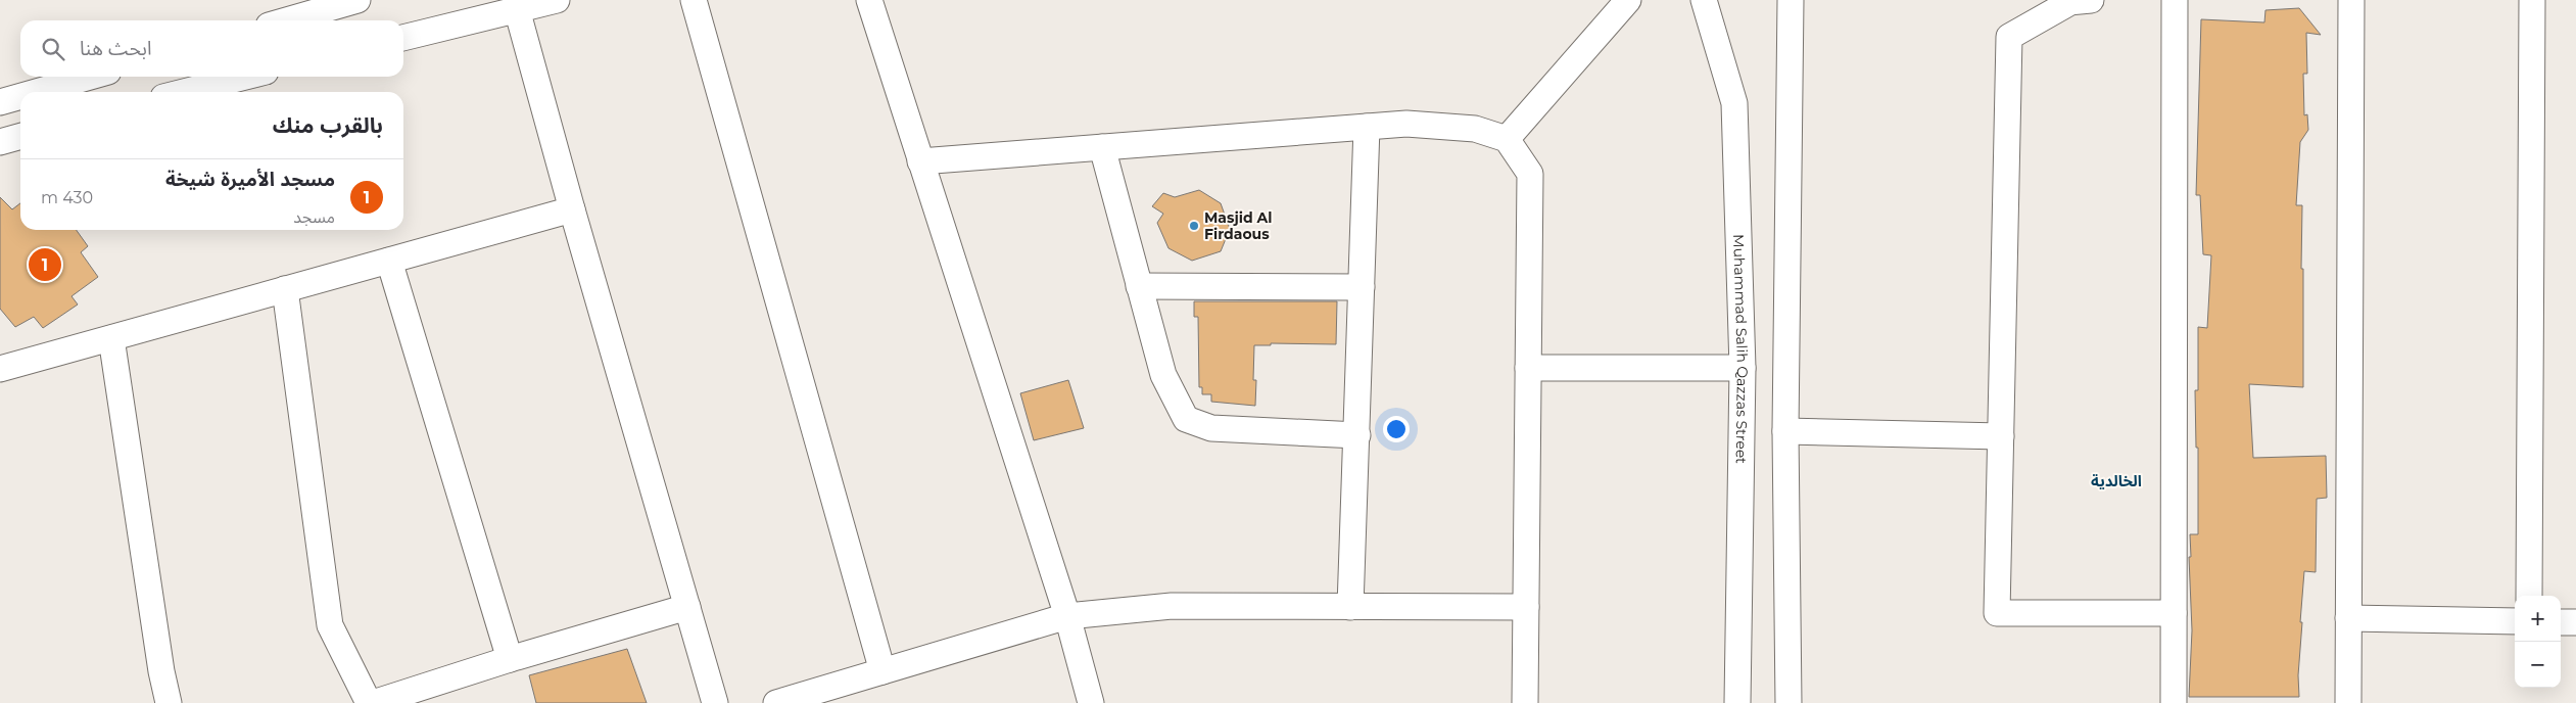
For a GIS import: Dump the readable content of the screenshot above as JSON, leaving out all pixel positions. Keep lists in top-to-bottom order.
{
  "streets": {
    "street": ["Muhammad Salih Qazzas Street"]
  },
  "districts": ["الخالدية"],
  "places": ["Masjid Al Firdaous"],
  "page": {
    "search": "ابحث هنا",
    "heading": "بالقرب منك",
    "list": [
      {
        "mark": "1",
        "name": "مسجد الأميرة شيخة",
        "note": "مسجد",
        "value": "430 m"
      }
    ],
    "pins": "1",
    "map_buttons": ["+", "−"]
  }
}
